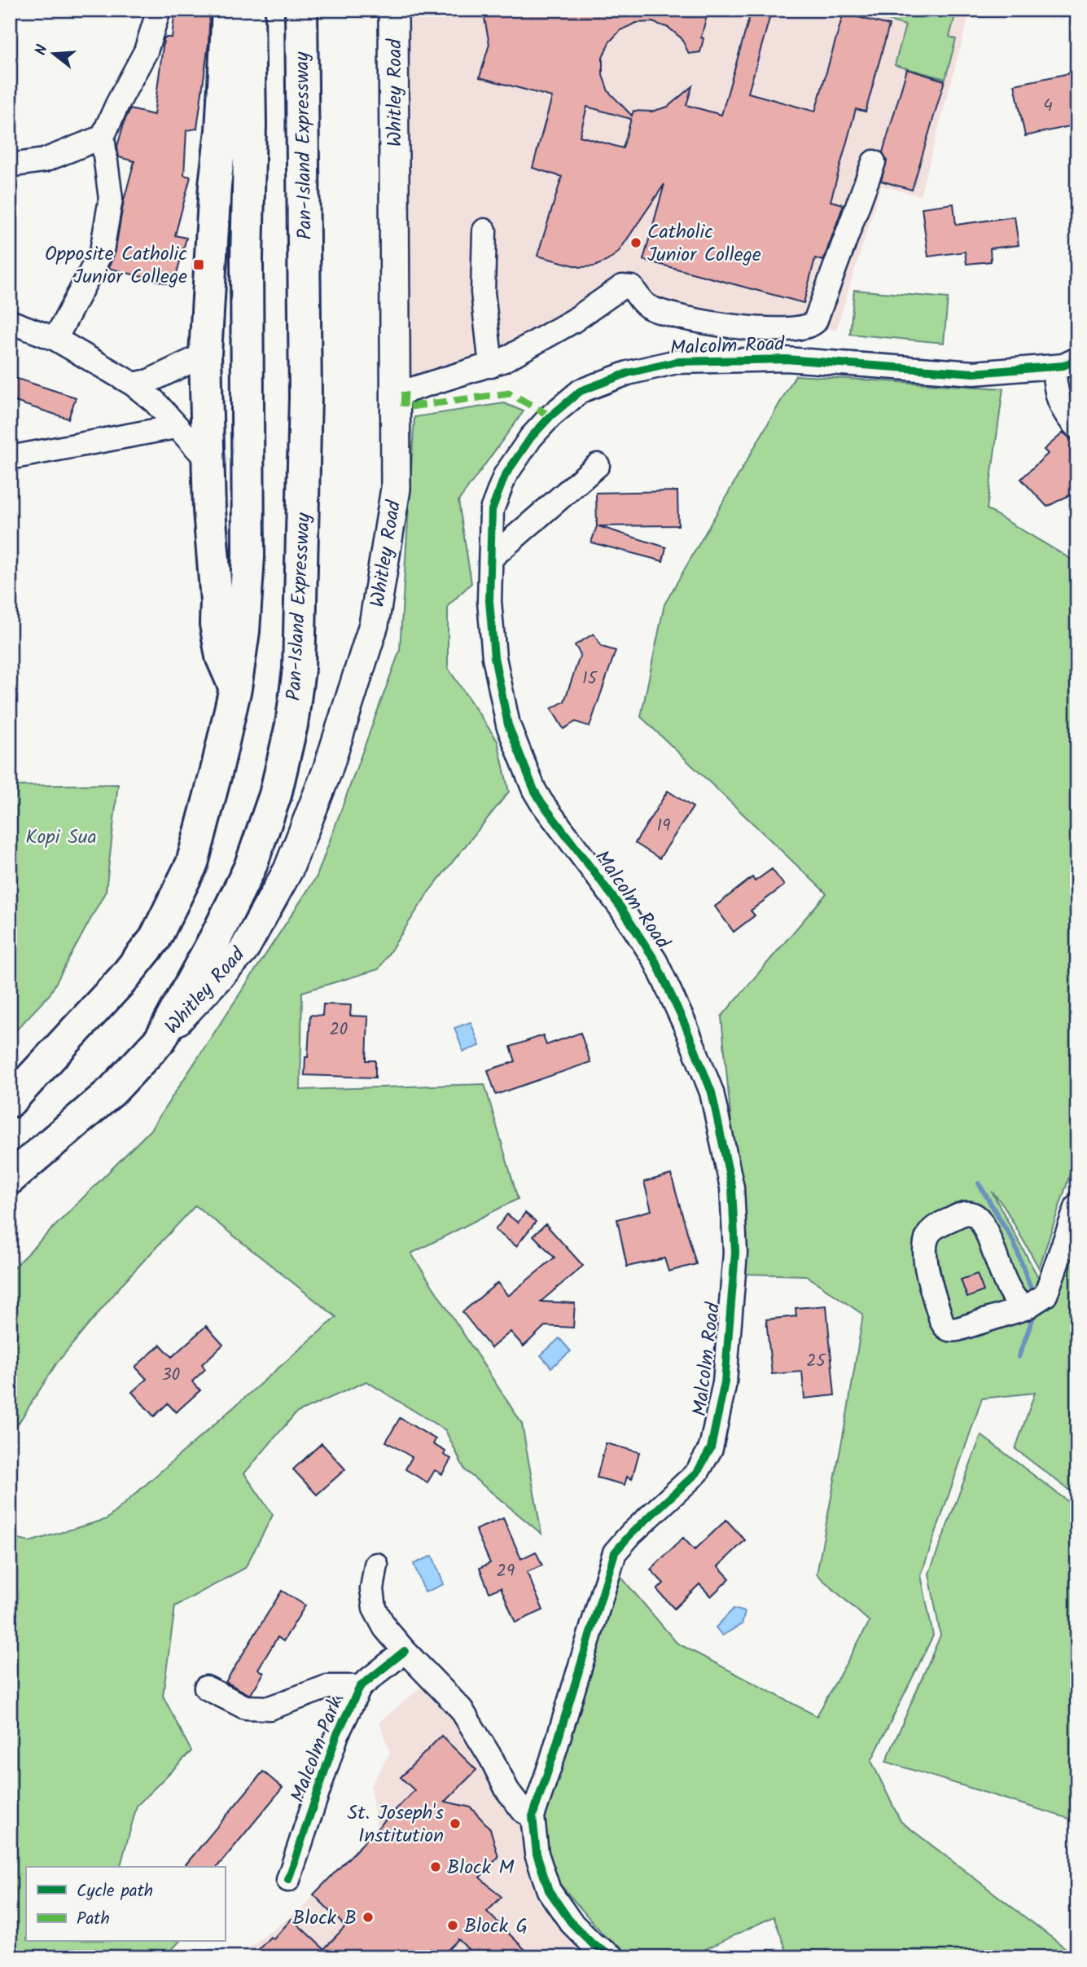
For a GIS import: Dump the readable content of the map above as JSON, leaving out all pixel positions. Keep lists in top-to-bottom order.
{
  "streets": {
    "highway": ["Pan-Island Expressway"],
    "main road": ["Whitley Road"],
    "street": ["Malcolm Road", "Malcolm Park"]
  },
  "crossings": [
    ["Whitley Road", "Pan-Island Expressway"]
  ],
  "parks": ["Kopi Sua"],
  "places": {
    "other": [
      "Catholic Junior College",
      "St. Joseph's Institution",
      "Block M",
      "Block B",
      "Block G"
    ],
    "transit": ["Opposite Catholic Junior College"]
  },
  "house_numbers": [
    "4",
    "15",
    "19",
    "20",
    "25",
    "30",
    "29"
  ],
  "legend": ["Cycle path", "Path"],
  "north": "left"
}
